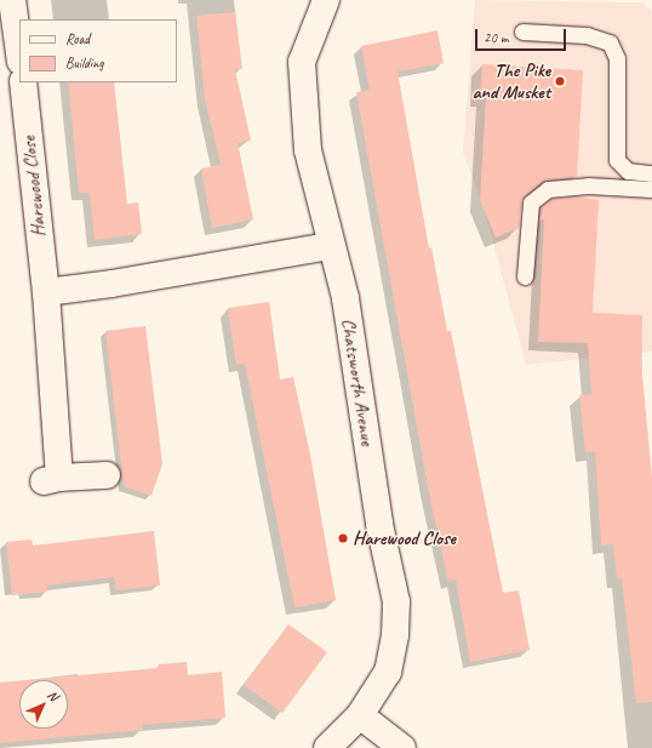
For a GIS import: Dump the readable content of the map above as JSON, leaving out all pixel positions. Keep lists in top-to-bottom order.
{
  "streets": {
    "street": ["Harewood Close", "Chatsworth Avenue"]
  },
  "places": ["The Pike and Musket", "Harewood Close"],
  "legend": ["Road", "Building"],
  "scale_bar": "20 m",
  "north": "top right"
}
